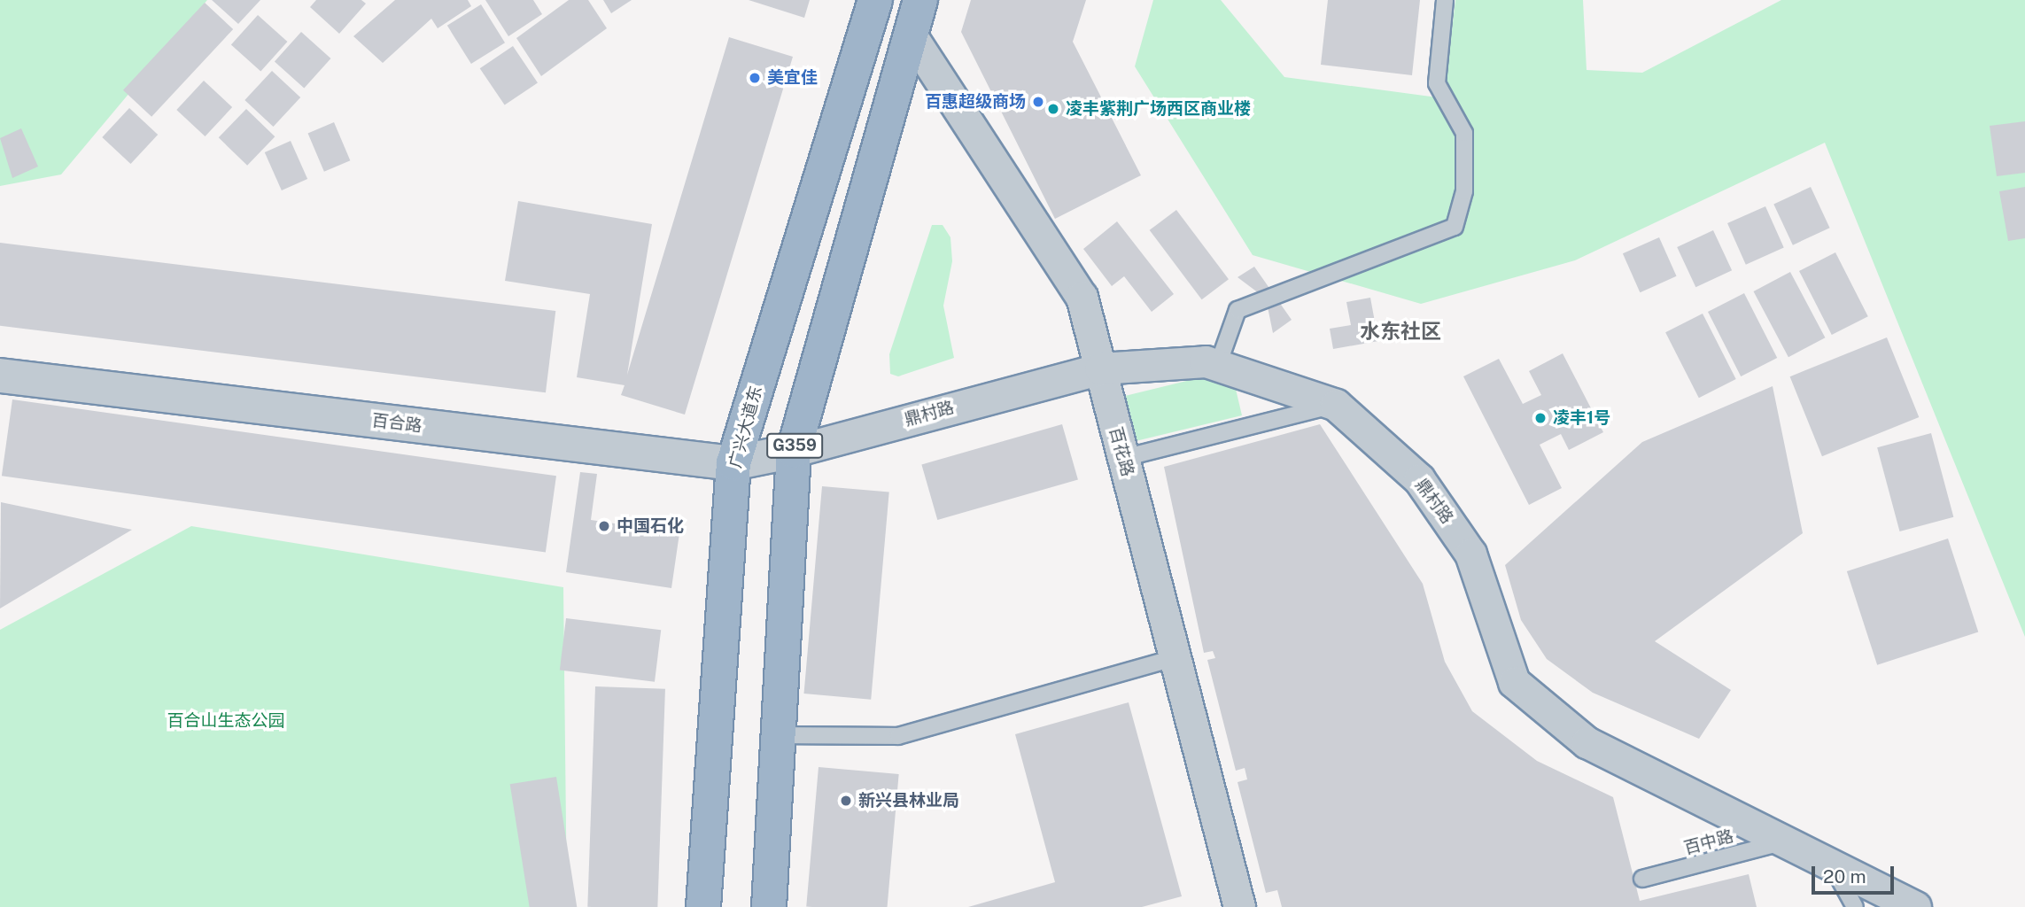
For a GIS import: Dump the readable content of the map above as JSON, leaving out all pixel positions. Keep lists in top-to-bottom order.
{
  "streets": {
    "highway": ["广兴大道东", "G359"],
    "street": ["鼎村路", "百合路", "百花路"],
    "lane": ["百中路"]
  },
  "crossings": [
    ["鼎村路", "百合路"],
    ["鼎村路", "G359"],
    ["鼎村路", "百花路"],
    ["鼎村路", "百中路"],
    ["百合路", "广兴大道东"],
    ["百合路", "G359"],
    ["G359", "百花路"]
  ],
  "districts": ["水东社区"],
  "parks": ["百合山生态公园"],
  "places": [
    "美宜佳",
    "百惠超级商场",
    "凌丰紫荆广场西区商业楼",
    "凌丰1号",
    "中国石化",
    "新兴县林业局"
  ],
  "scale_bar": "20 m"
}
